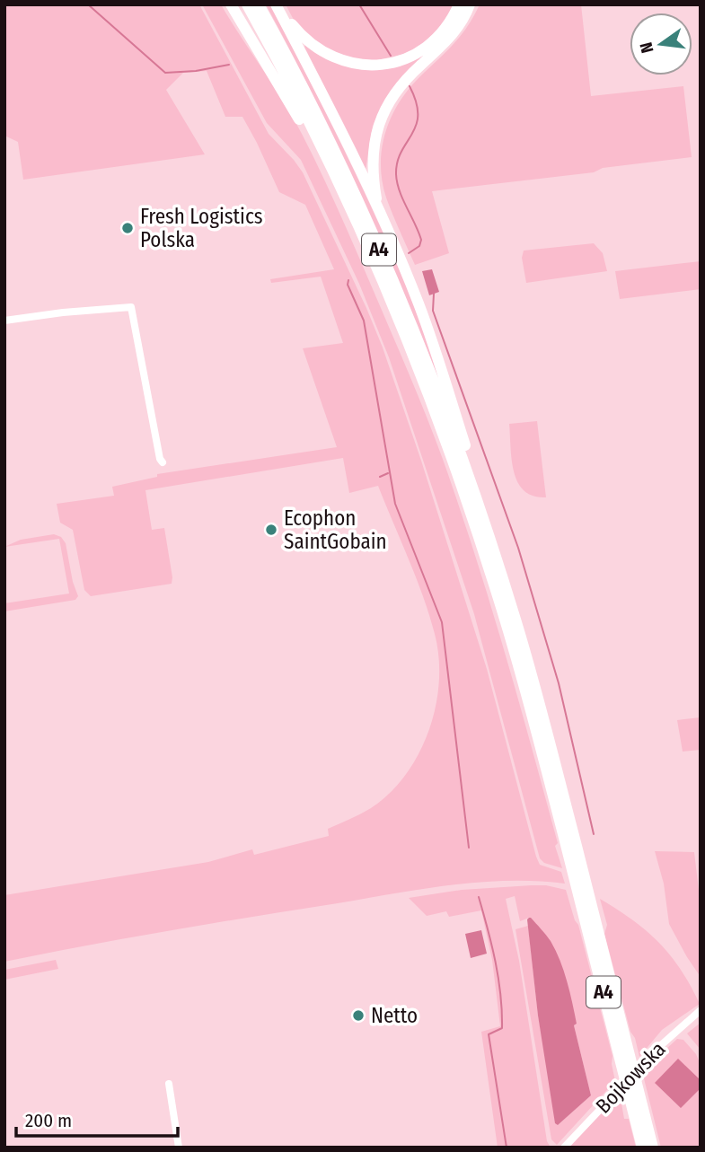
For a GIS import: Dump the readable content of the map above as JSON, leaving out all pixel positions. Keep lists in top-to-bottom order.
{
  "streets": {
    "highway": ["A4"],
    "street": ["Bojkowska"]
  },
  "places": ["Fresh Logistics Polska", "Ecophon SaintGobain", "Netto"],
  "scale_bar": "200 m",
  "north": "left"
}
